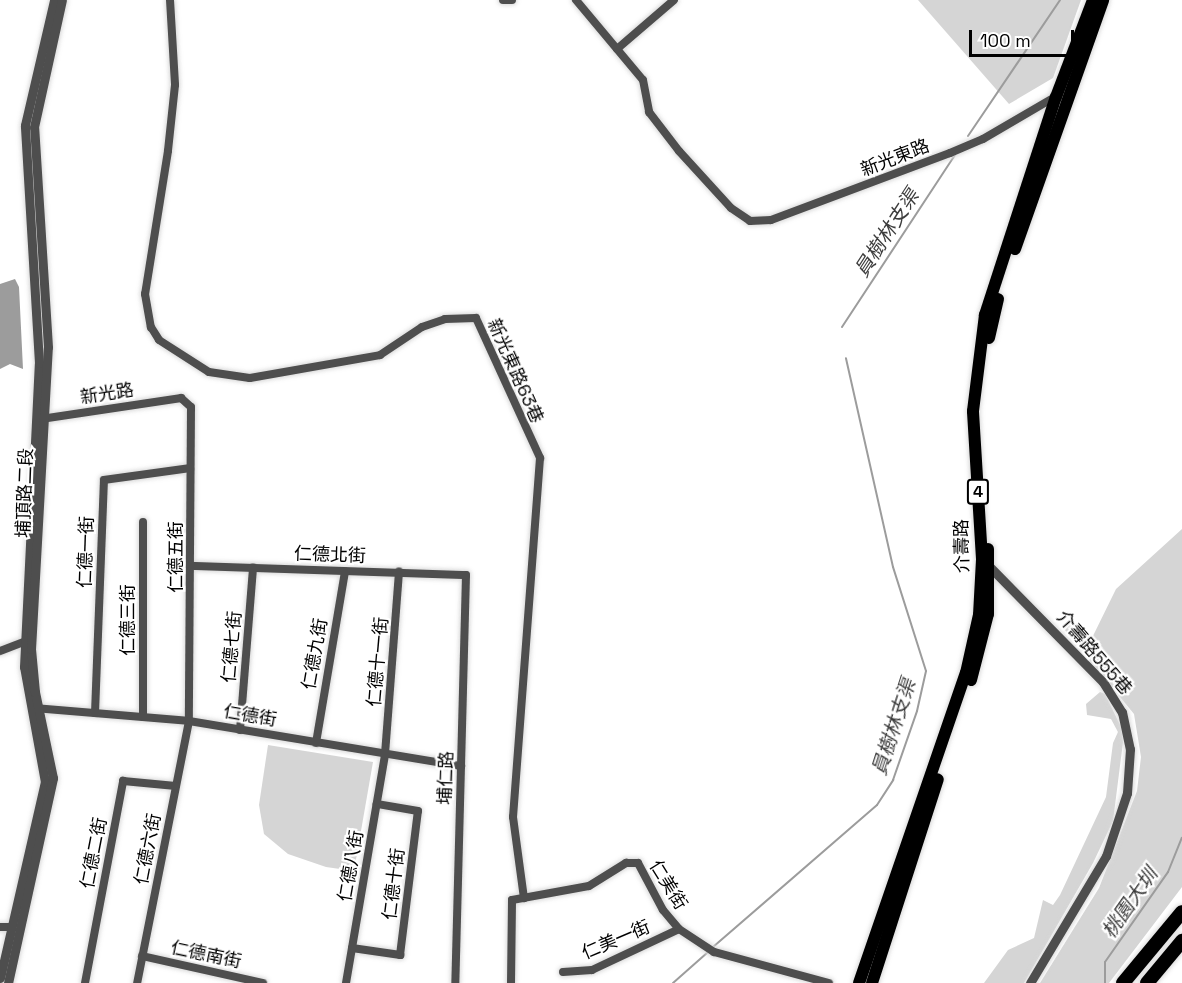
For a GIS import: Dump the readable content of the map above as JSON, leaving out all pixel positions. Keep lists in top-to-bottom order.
{
  "streets": {
    "main road": ["4", "介壽路"],
    "street": [
      "新光東路",
      "新光東路63巷",
      "新光路",
      "埔頂路二段",
      "仁德一街",
      "仁德北街",
      "仁德五街",
      "仁德三街",
      "仁德七街",
      "介壽路555巷",
      "仁德九街",
      "仁德十一街",
      "仁德街",
      "埔仁路",
      "仁德六街",
      "仁德二街",
      "仁德八街",
      "仁德十街",
      "仁美街",
      "仁美一街",
      "仁德南街"
    ]
  },
  "crossings": [
    ["新光東路", "介壽路"],
    ["新光東路63巷", "仁美街"],
    ["新光路", "埔頂路二段"],
    ["新光路", "仁德五街"],
    ["埔頂路二段", "仁德街"],
    ["介壽路", "介壽路555巷"],
    ["仁德一街", "仁德五街"],
    ["仁德一街", "仁德街"],
    ["仁德北街", "仁德五街"],
    ["仁德北街", "仁德七街"],
    ["仁德北街", "仁德九街"],
    ["仁德北街", "仁德十一街"],
    ["仁德北街", "埔仁路"],
    ["仁德五街", "仁德街"],
    ["仁德五街", "仁德六街"],
    ["仁德三街", "仁德街"],
    ["仁德七街", "仁德街"],
    ["仁德九街", "仁德街"],
    ["仁德十一街", "仁德街"],
    ["仁德十一街", "仁德八街"],
    ["仁德街", "埔仁路"],
    ["仁德街", "仁德六街"],
    ["仁德街", "仁德八街"],
    ["仁德六街", "仁德二街"],
    ["仁德六街", "仁德南街"],
    ["仁德八街", "仁德十街"],
    ["仁美街", "仁美一街"]
  ],
  "water": ["員樹林支渠", "桃園大圳"],
  "scale_bar": "100 m"
}
